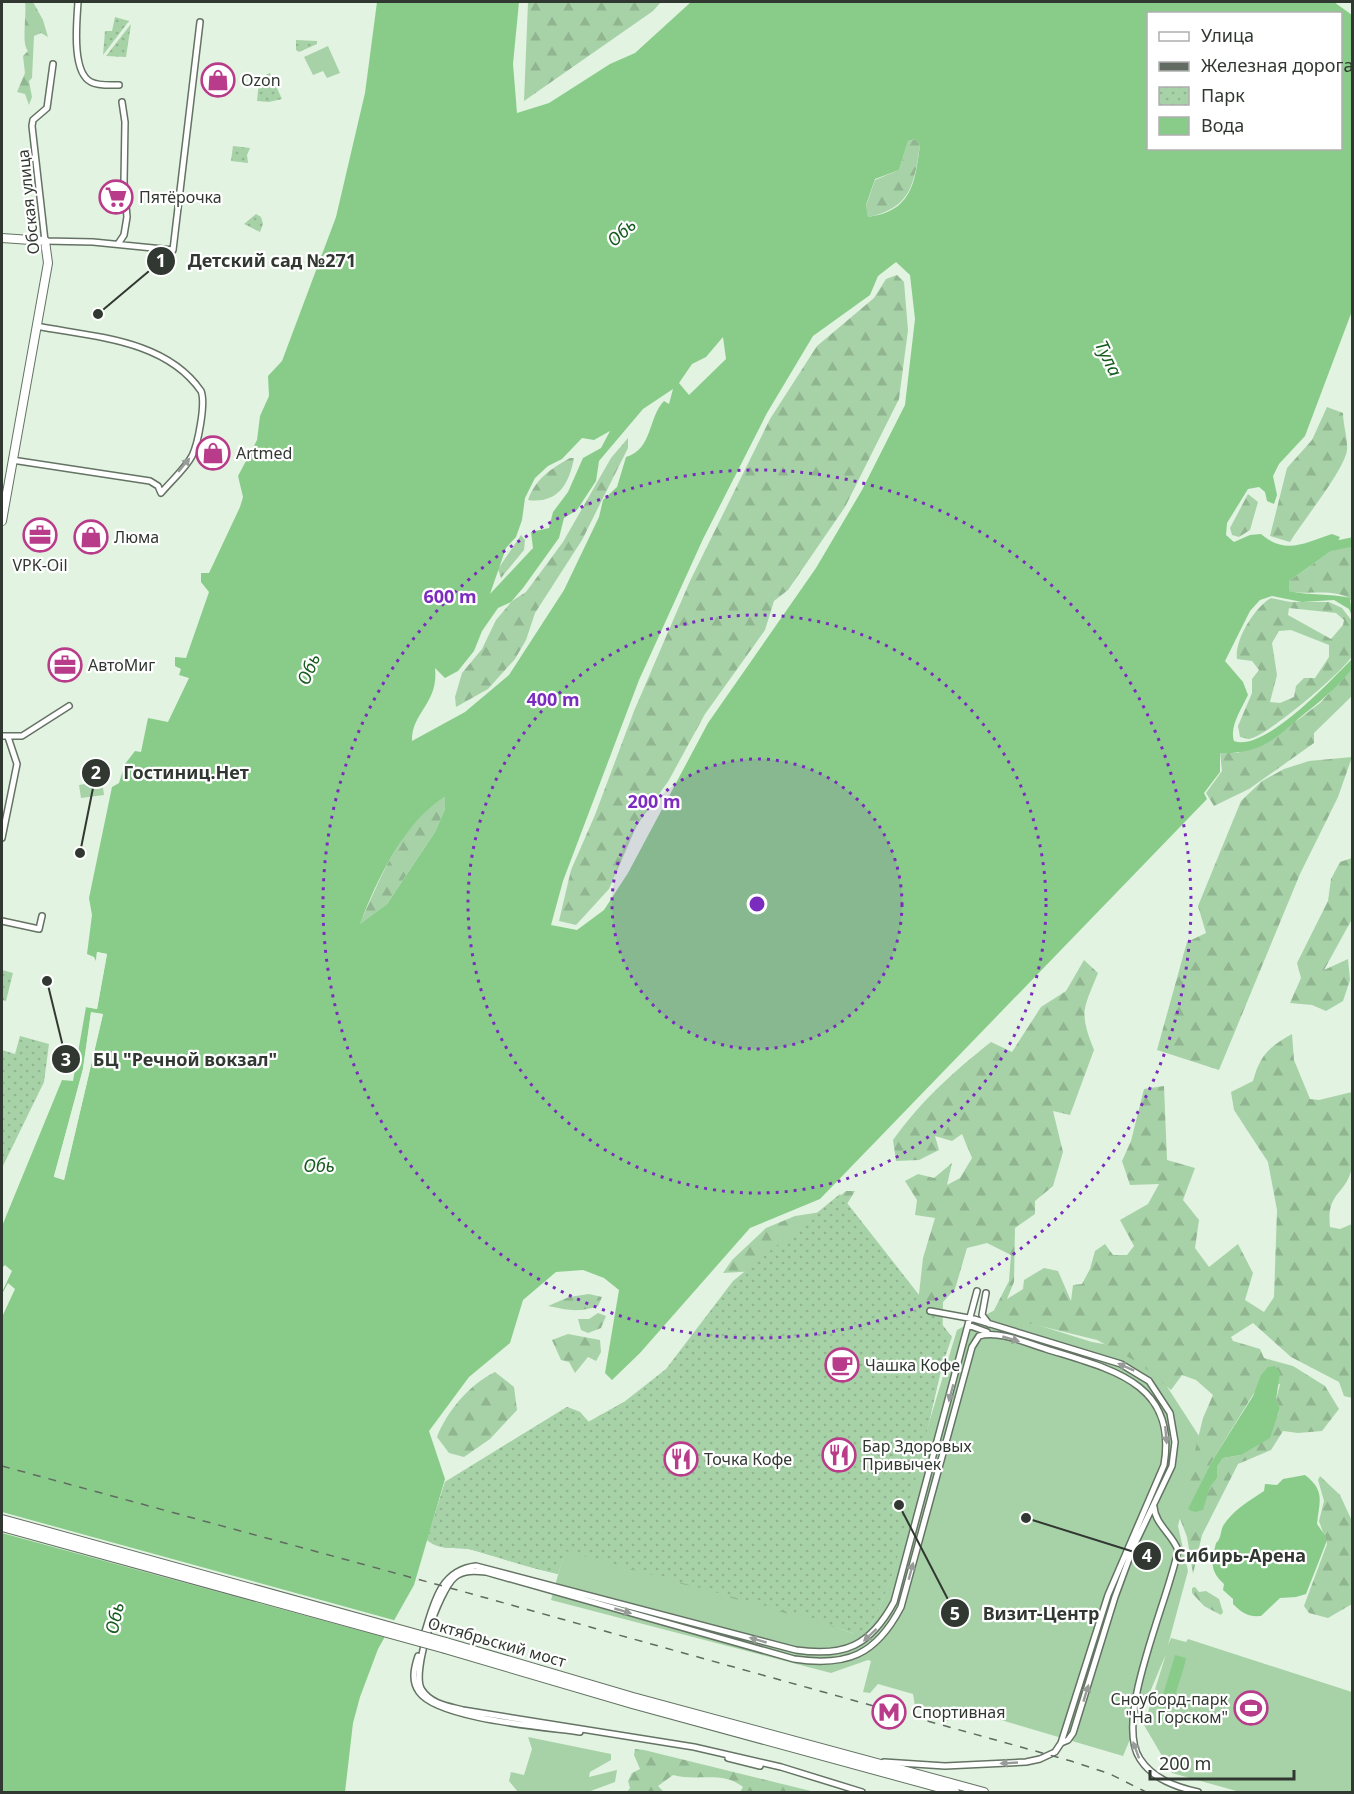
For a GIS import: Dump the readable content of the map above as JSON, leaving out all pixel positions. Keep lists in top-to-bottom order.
{
  "streets": {
    "main road": ["Октябрьский мост"],
    "street": ["Обская улица"]
  },
  "water": ["Обь", "Тула"],
  "places": {
    "shop": ["Ozon", "Artmed", "Люма"],
    "supermarket": ["Пятёрочка"],
    "other": [
      "Детский сад №271",
      "Гостиниц.Нет",
      "БЦ \"Речной вокзал\"",
      "Визит-Центр",
      "Сибирь-Арена"
    ],
    "office": ["VPK-Oil", "АвтоМиг"],
    "cafe": ["Чашка Кофе"],
    "restaurant": ["Бар Здоровых Привычек", "Точка Кофе"],
    "sports": ["Сноуборд-парк \"На Горском\""],
    "metro station": ["Спортивная"]
  },
  "legend": [
    "Улица",
    "Железная дорога",
    "Парк",
    "Вода"
  ],
  "scale_bar": "200 m",
  "rings": ["600 m", "400 m", "200 m"]
}
